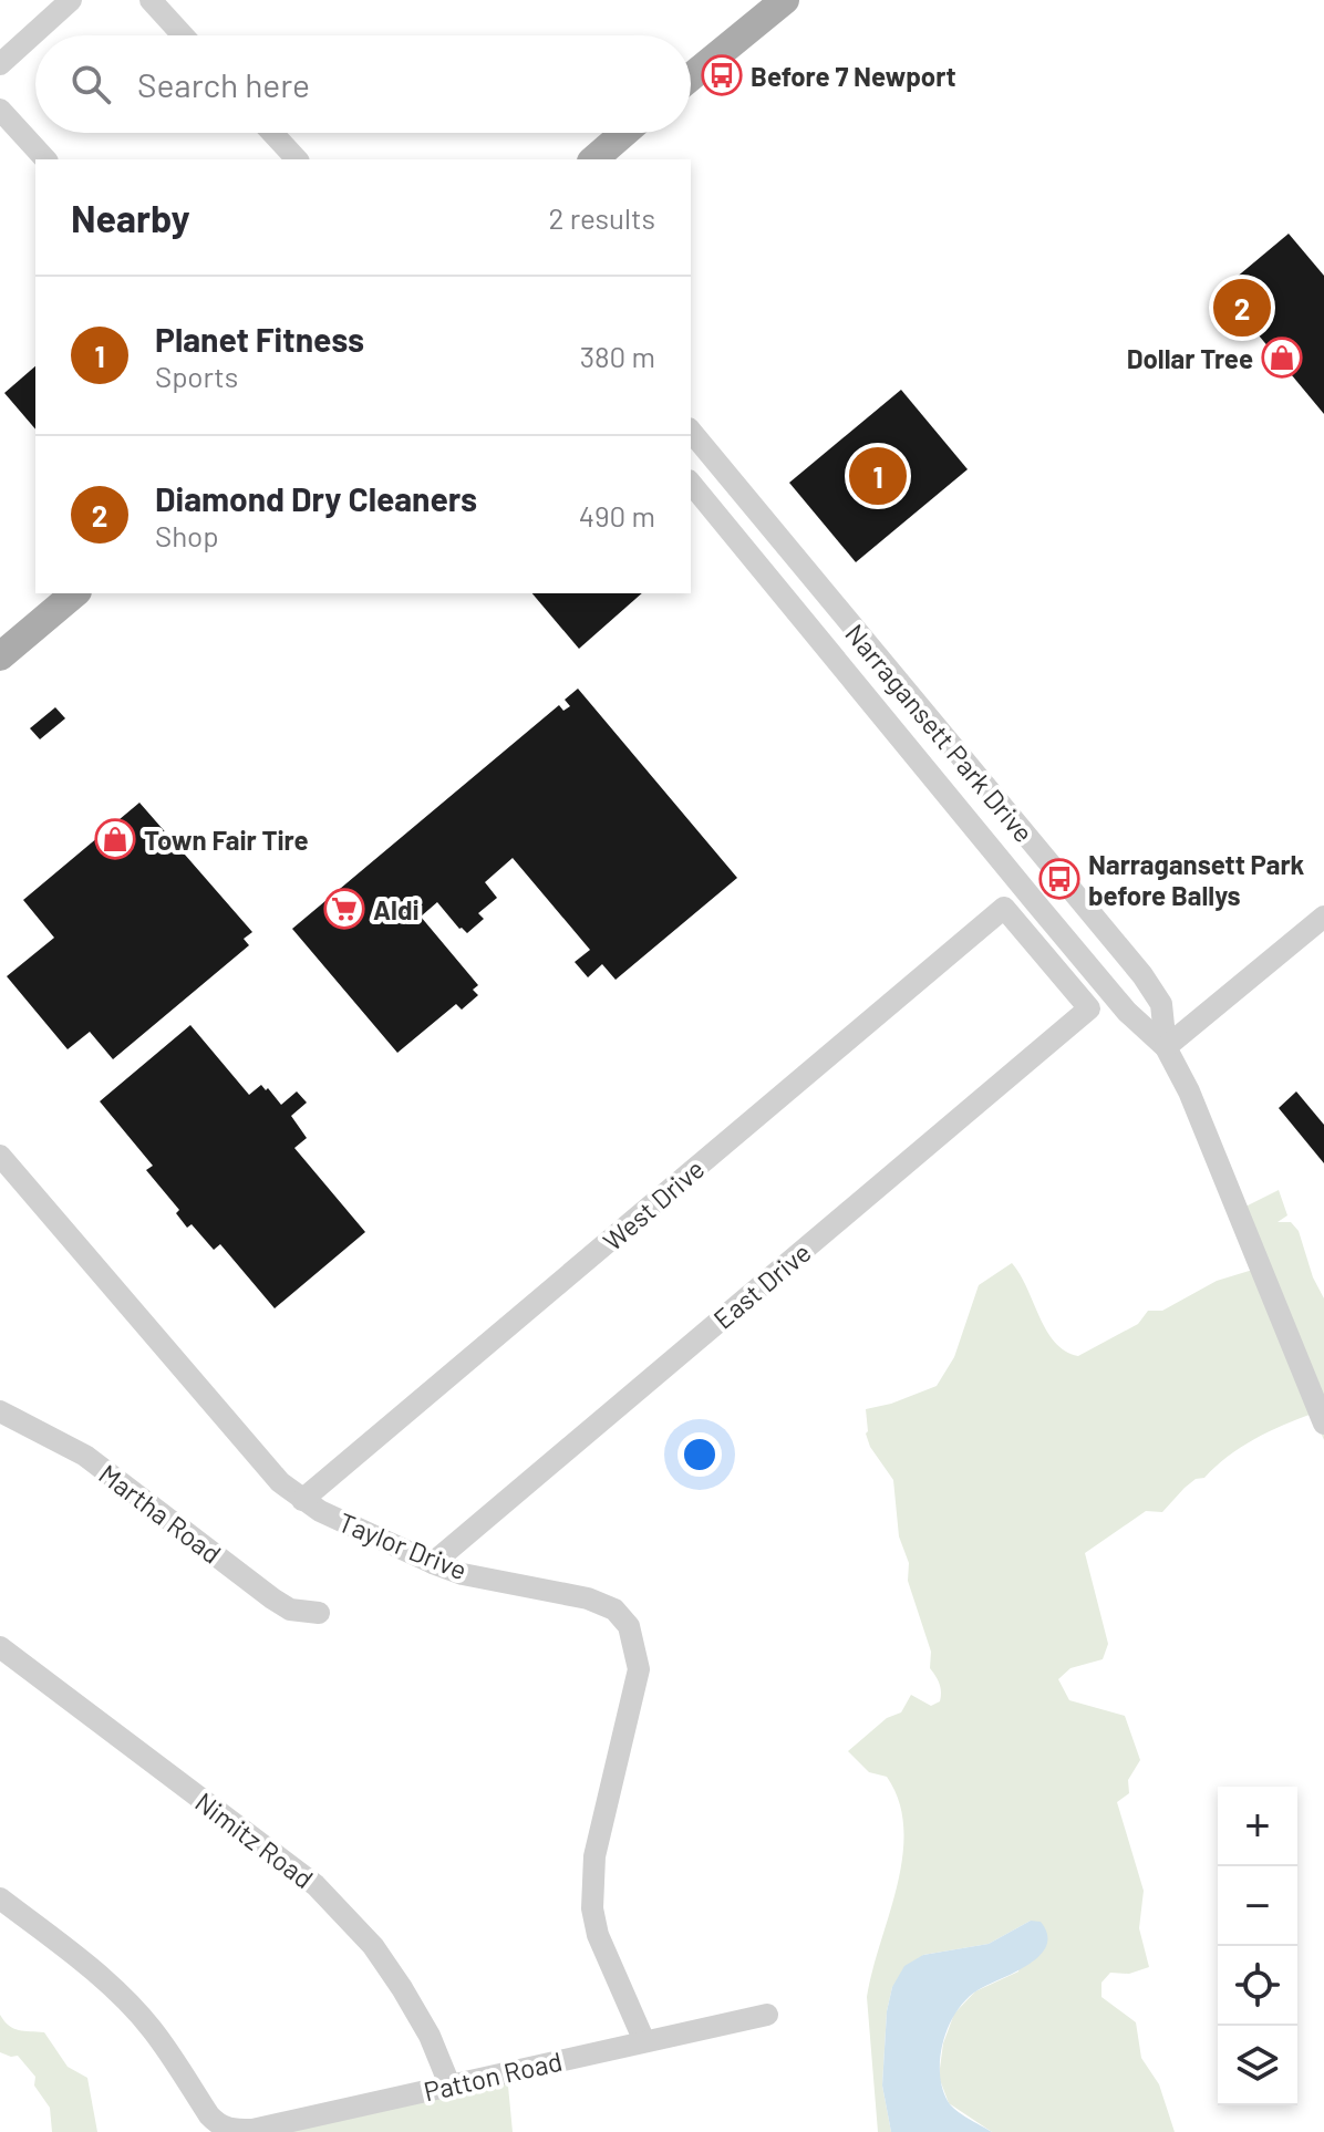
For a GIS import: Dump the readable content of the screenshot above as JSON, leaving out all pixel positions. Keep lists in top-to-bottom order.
{
  "streets": {
    "street": [
      "Narragansett Park Drive",
      "West Drive",
      "East Drive",
      "Martha Road",
      "Taylor Drive",
      "Nimitz Road",
      "Patton Road"
    ]
  },
  "crossings": [
    ["West Drive", "East Drive"],
    ["West Drive", "Taylor Drive"],
    ["East Drive", "Taylor Drive"],
    ["Taylor Drive", "Patton Road"],
    ["Nimitz Road", "Patton Road"]
  ],
  "places": {
    "bus stop": ["Before 7 Newport", "Narragansett Park before Ballys"],
    "shop": ["Dollar Tree", "Town Fair Tire"],
    "supermarket": ["Aldi"]
  },
  "page": {
    "search": "Search here",
    "heading": ["Nearby", "2 results"],
    "pins": ["2", "1"],
    "list": [
      {
        "mark": "1",
        "name": "Planet Fitness",
        "note": "Sports",
        "value": "380 m"
      },
      {
        "mark": "2",
        "name": "Diamond Dry Cleaners",
        "note": "Shop",
        "value": "490 m"
      }
    ],
    "map_buttons": ["+", "−"]
  }
}
